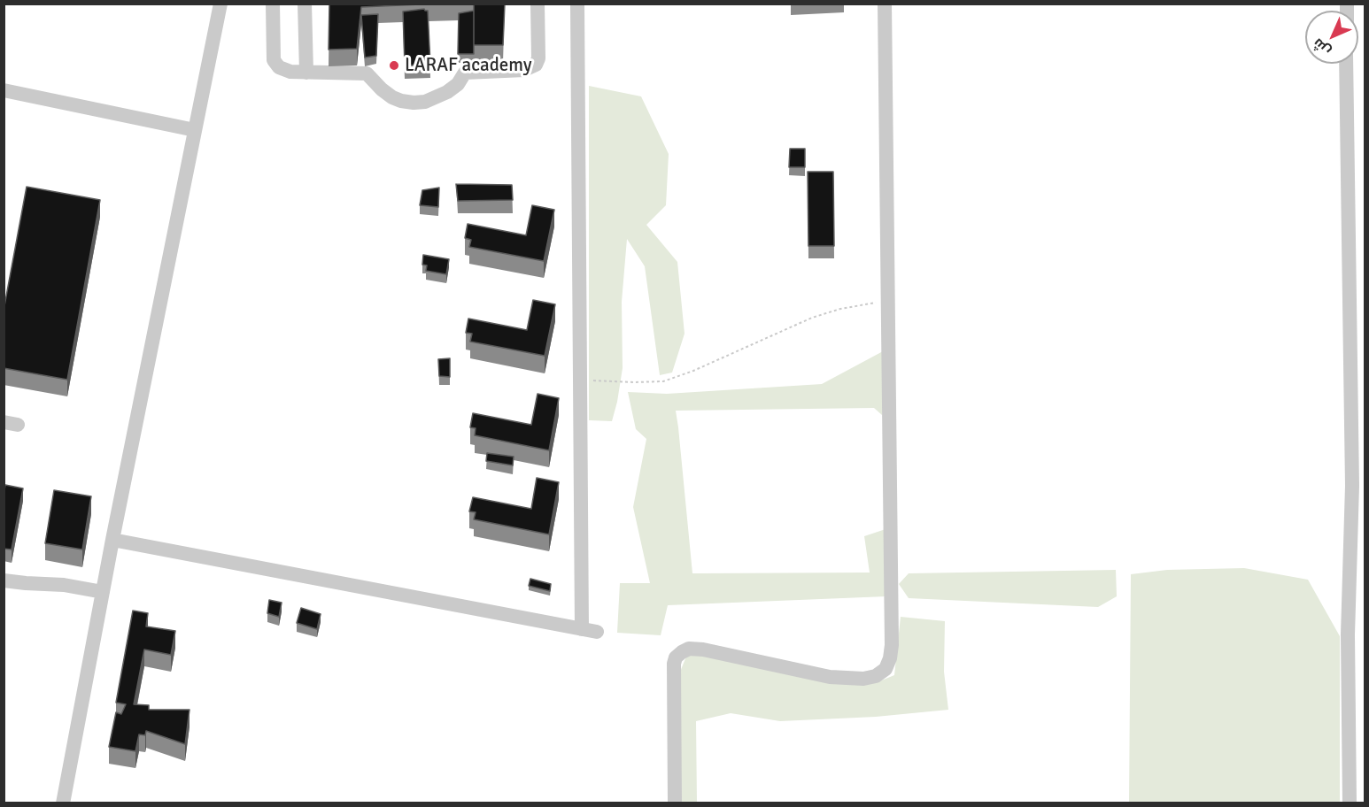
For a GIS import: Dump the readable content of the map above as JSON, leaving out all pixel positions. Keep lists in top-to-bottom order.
{
  "places": ["LARAF academy"],
  "north": "bottom left"
}
